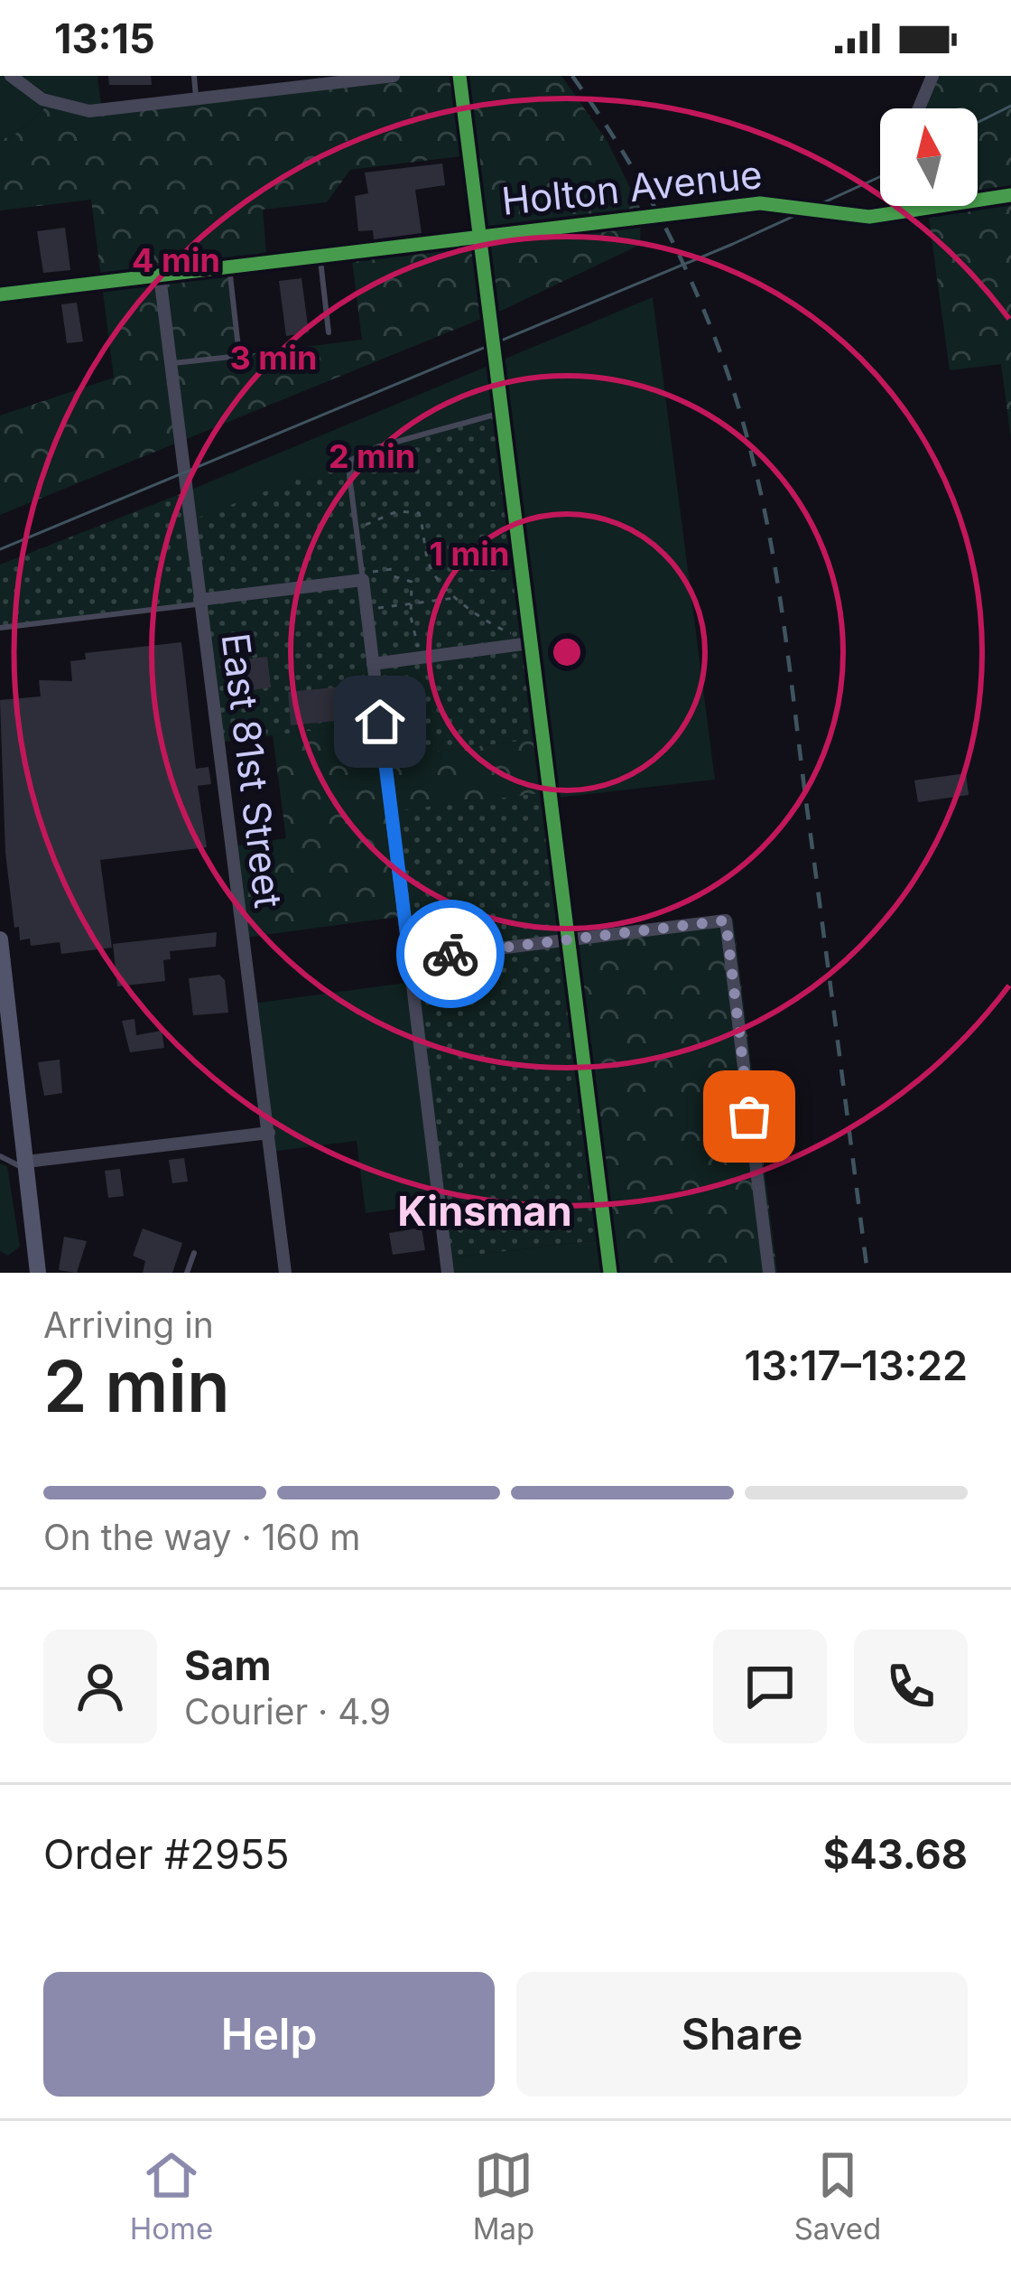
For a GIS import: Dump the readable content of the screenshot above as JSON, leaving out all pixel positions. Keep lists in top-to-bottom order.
{
  "streets": {
    "street": ["Holton Avenue", "East 81st Street"]
  },
  "crossings": [
    ["Holton Avenue", "East 81st Street"]
  ],
  "districts": ["Kinsman"],
  "north": "top",
  "page": {
    "status": "13:15",
    "heading": ["2 min", "Arriving in", "13:17–13:22"],
    "panel": [
      "Sam",
      "Courier · 4.9",
      "Order #2955",
      "$43.68"
    ],
    "bar": "On the way · 160 m",
    "buttons": ["Help", "Share"],
    "tabs": ["Home", "Map", "Saved"]
  },
  "rings": [
    "4 min",
    "3 min",
    "2 min",
    "1 min"
  ]
}
